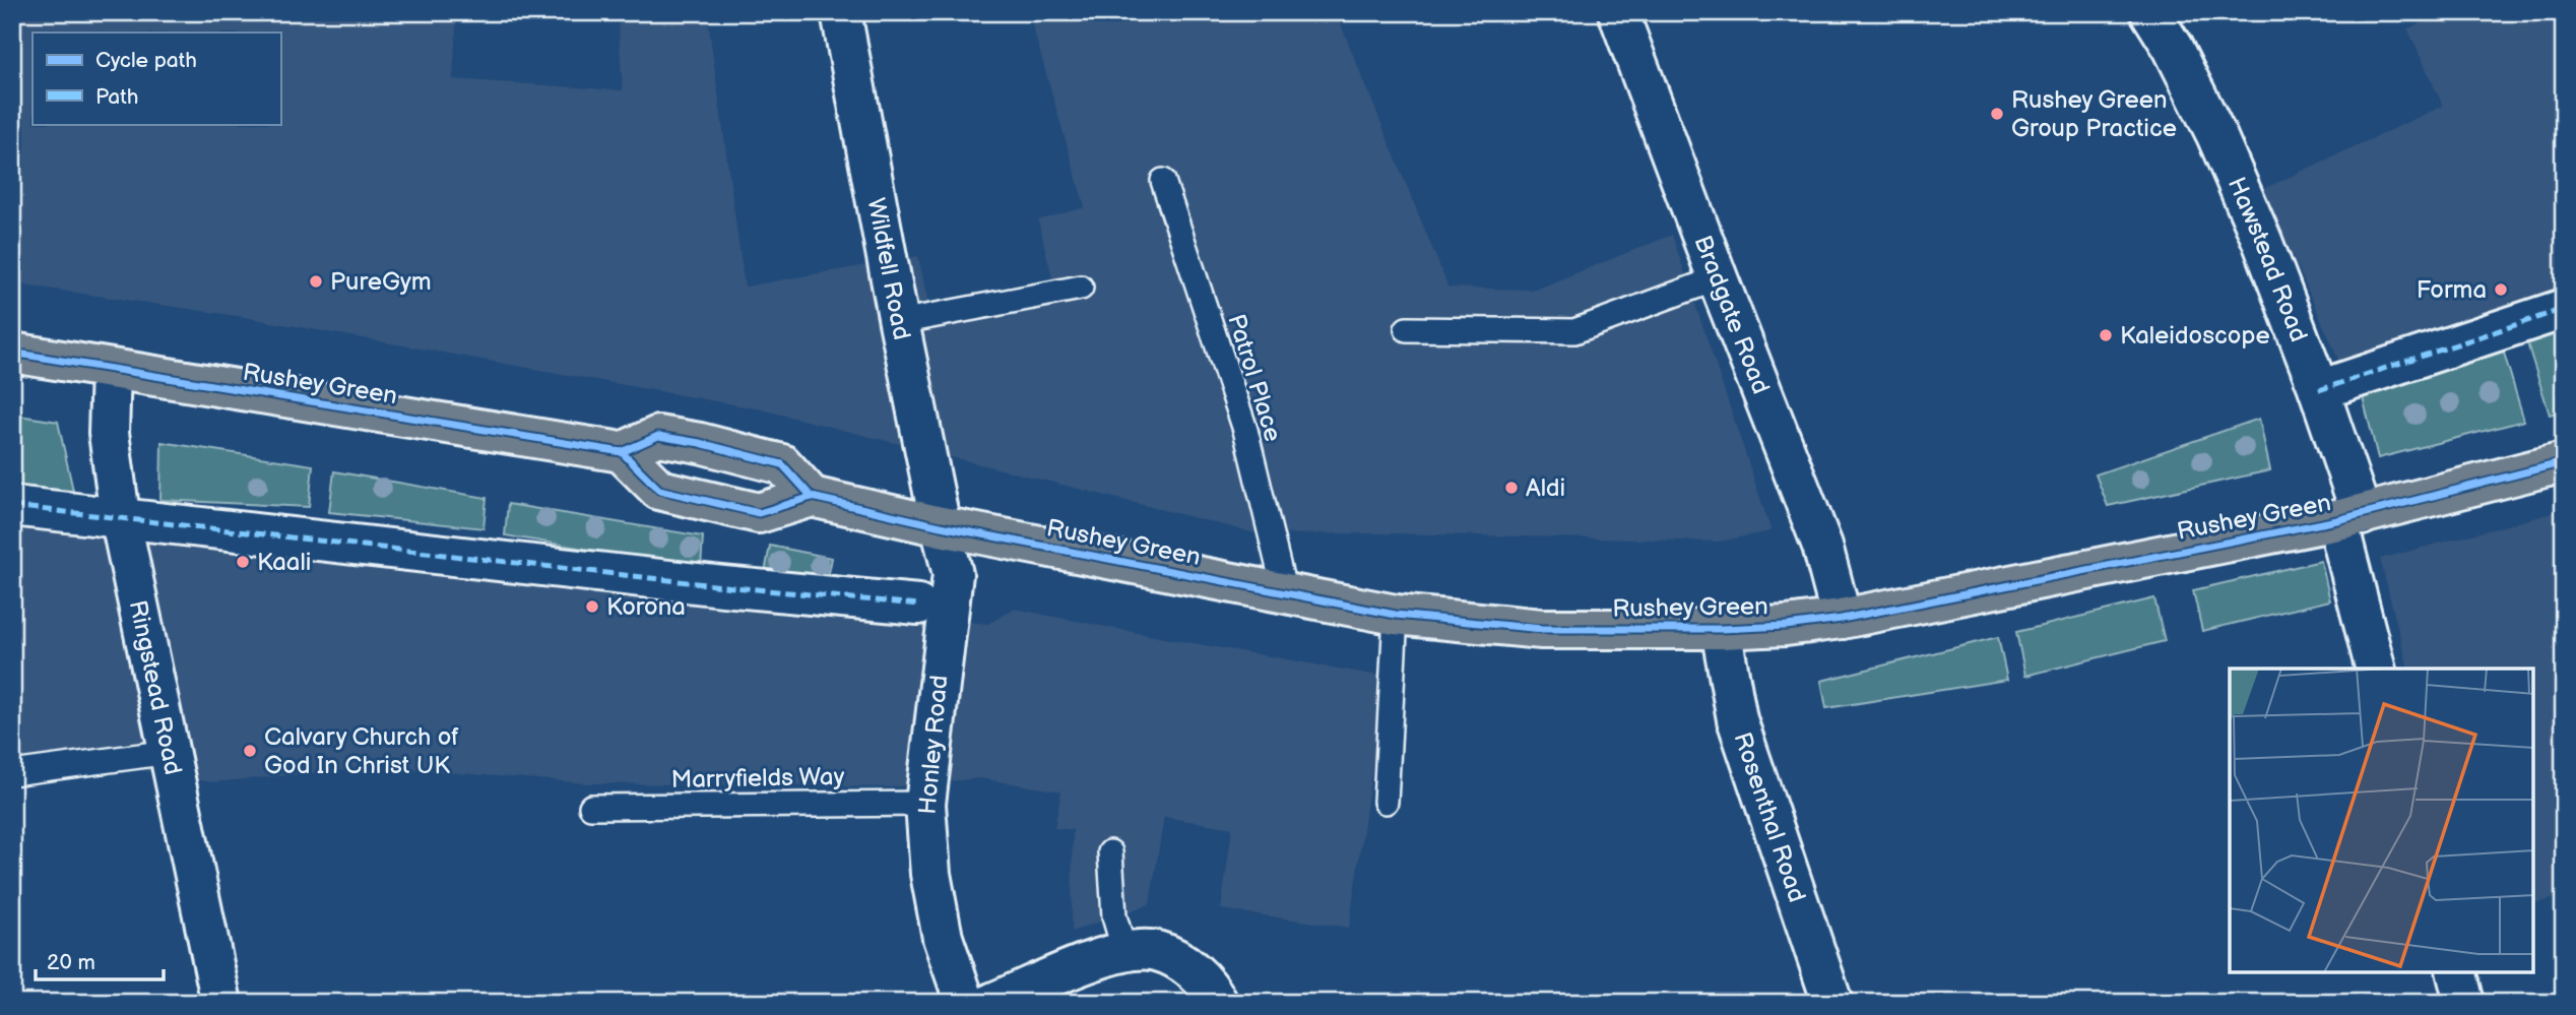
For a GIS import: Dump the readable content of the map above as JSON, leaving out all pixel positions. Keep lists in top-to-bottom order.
{
  "streets": {
    "highway": ["Rushey Green"],
    "street": [
      "Hawstead Road",
      "Wildfell Road",
      "Bradgate Road",
      "Ringstead Road",
      "Honley Road",
      "Rosenthal Road"
    ],
    "lane": ["Patrol Place", "Marryfields Way"]
  },
  "crossings": [
    ["Hawstead Road", "Rushey Green"],
    ["Wildfell Road", "Rushey Green"],
    ["Wildfell Road", "Honley Road"],
    ["Bradgate Road", "Rushey Green"],
    ["Patrol Place", "Rushey Green"],
    ["Rushey Green", "Ringstead Road"],
    ["Rushey Green", "Honley Road"],
    ["Rushey Green", "Rosenthal Road"],
    ["Honley Road", "Marryfields Way"]
  ],
  "places": [
    "Rushey Green Group Practice",
    "PureGym",
    "Forma",
    "Kaleidoscope",
    "Aldi",
    "Kaali",
    "Korona",
    "Calvary Church of God In Christ UK"
  ],
  "legend": ["Cycle path", "Path"],
  "scale_bar": "20 m"
}
